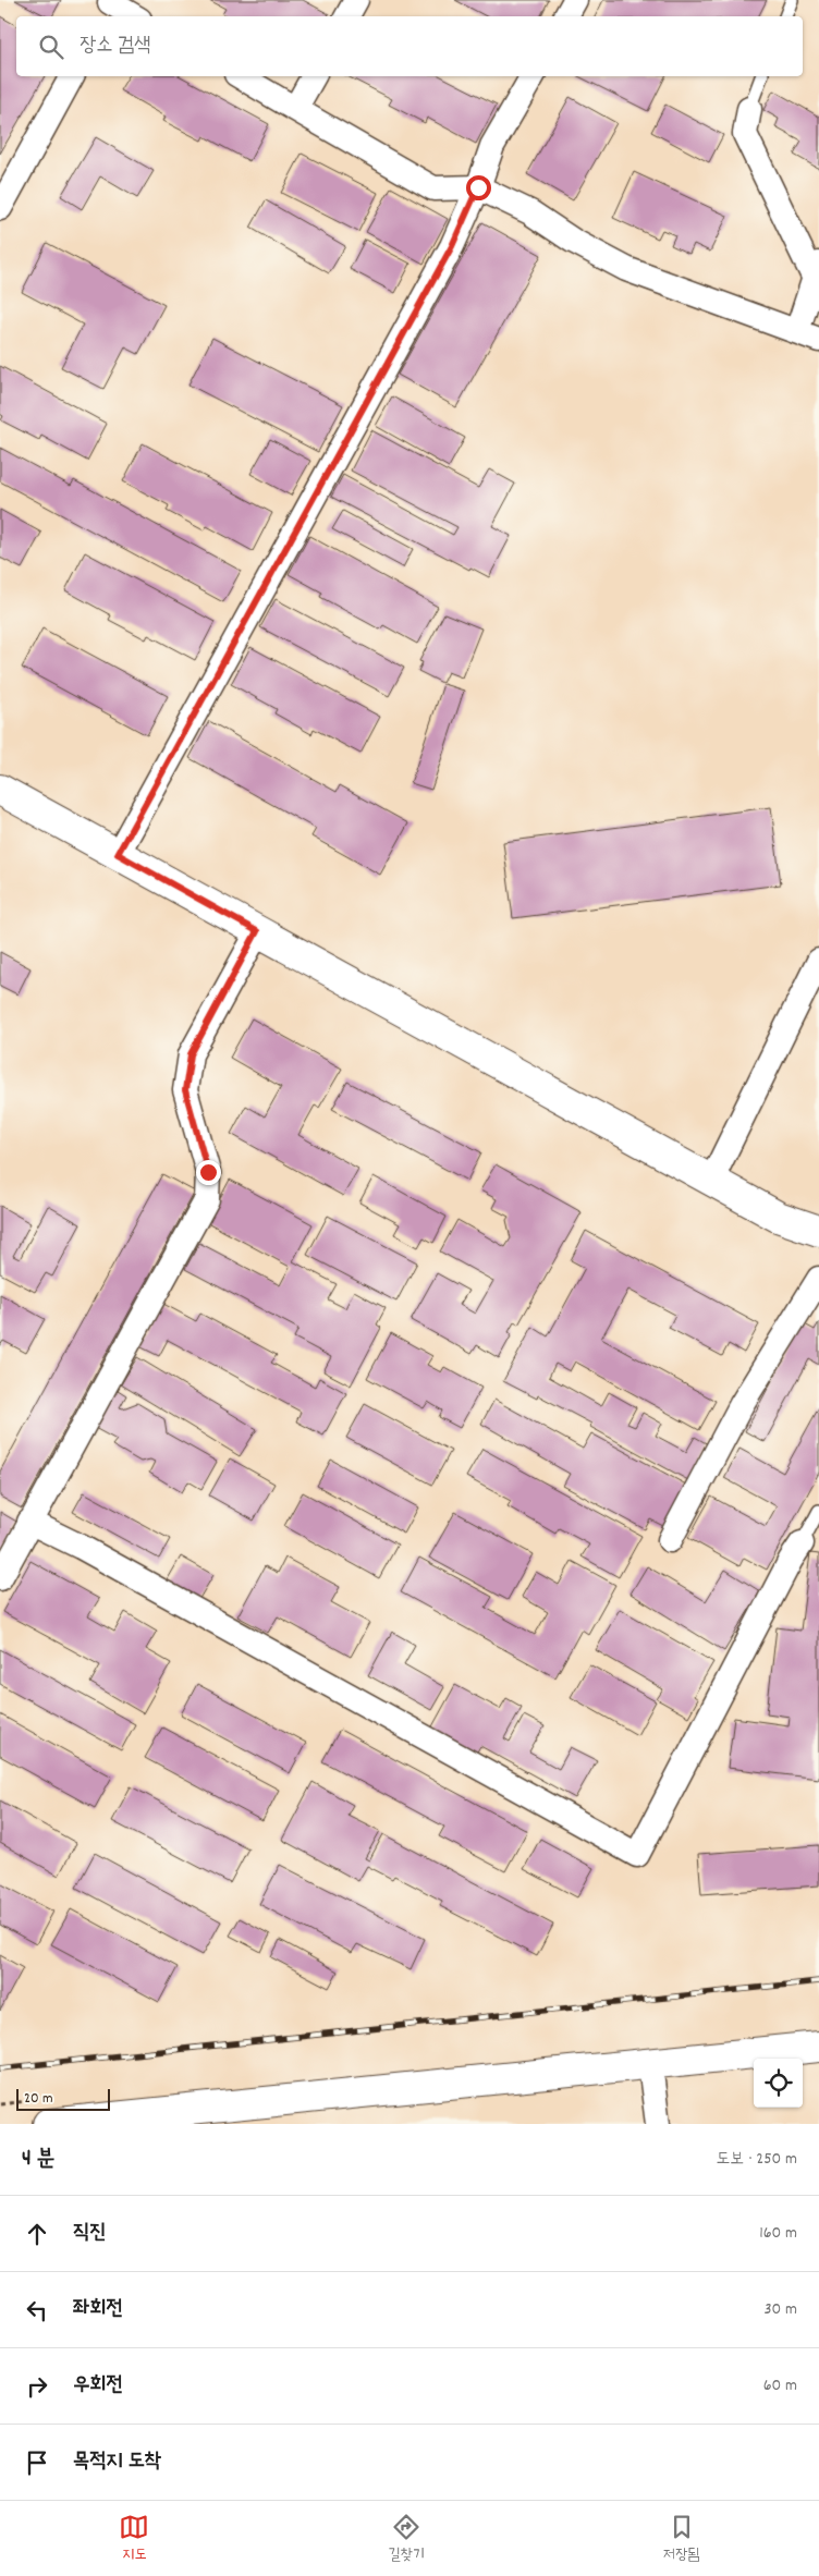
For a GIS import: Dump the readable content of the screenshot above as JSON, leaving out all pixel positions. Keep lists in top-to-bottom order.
{
  "scale_bar": "20 m",
  "page": {
    "search": "장소 검색",
    "scale": "20 m",
    "heading": ["4 분", "도보 · 250 m"],
    "list": [
      ["직진", "160 m"],
      ["좌회전", "30 m"],
      ["우회전", "60 m"],
      "목적지 도착"
    ],
    "nav": ["지도", "길찾기", "저장됨"]
  }
}
